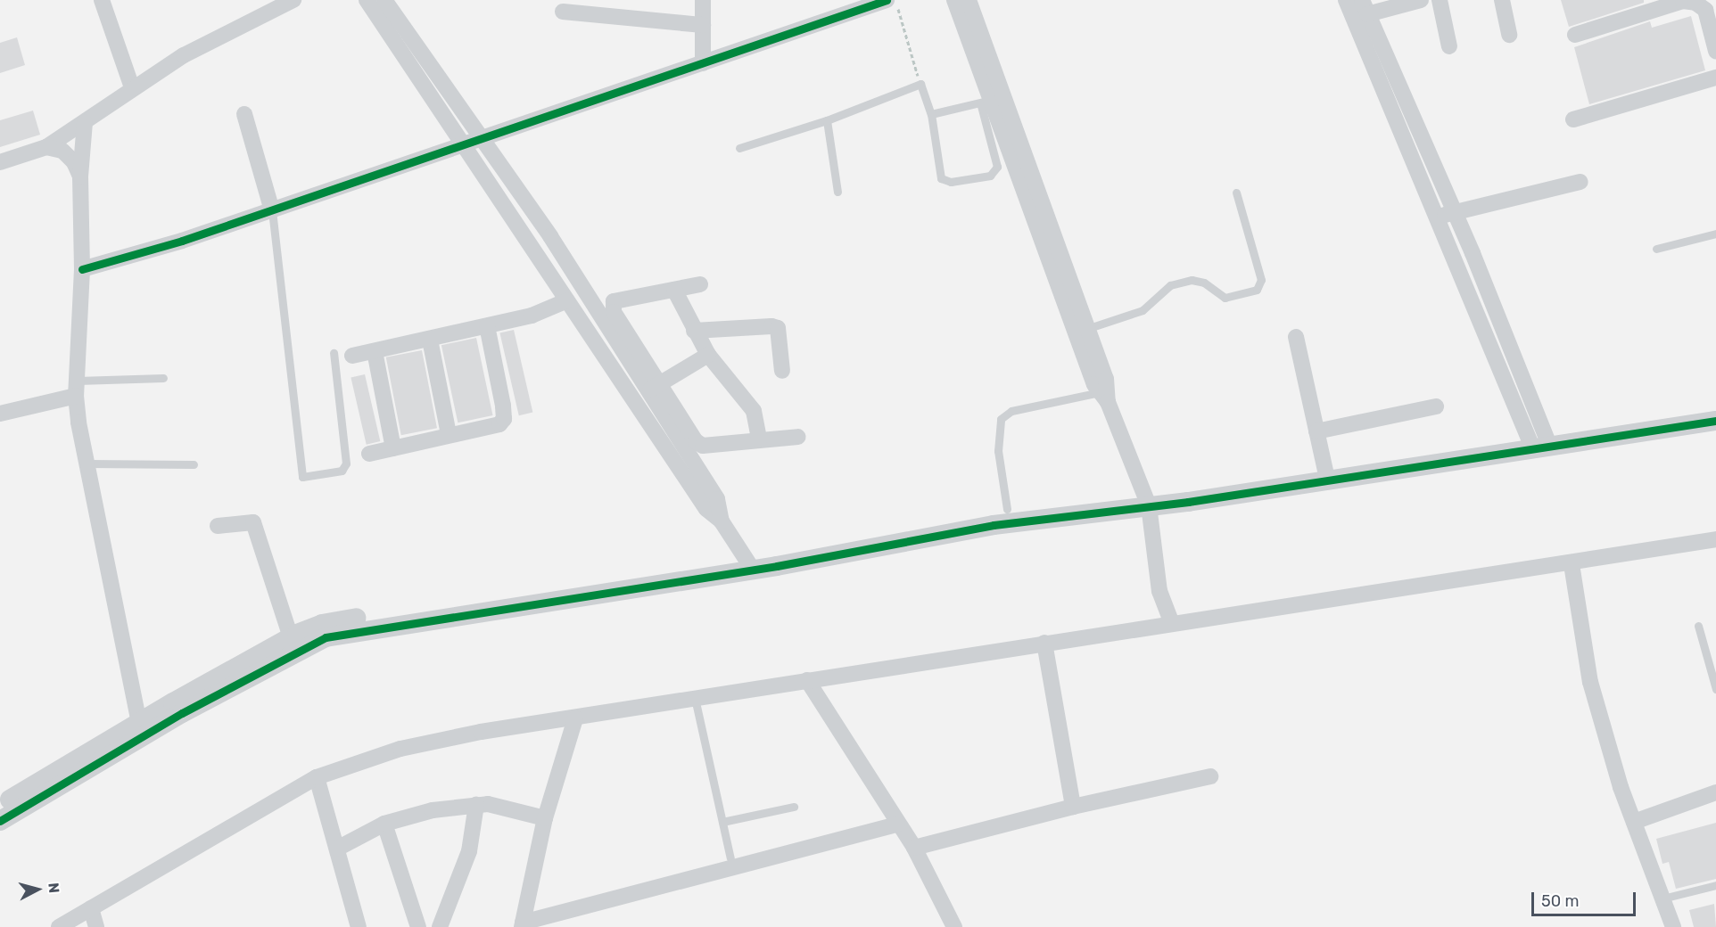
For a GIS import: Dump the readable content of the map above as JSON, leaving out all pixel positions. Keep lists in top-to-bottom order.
{
  "scale_bar": "50 m",
  "north": "right"
}
